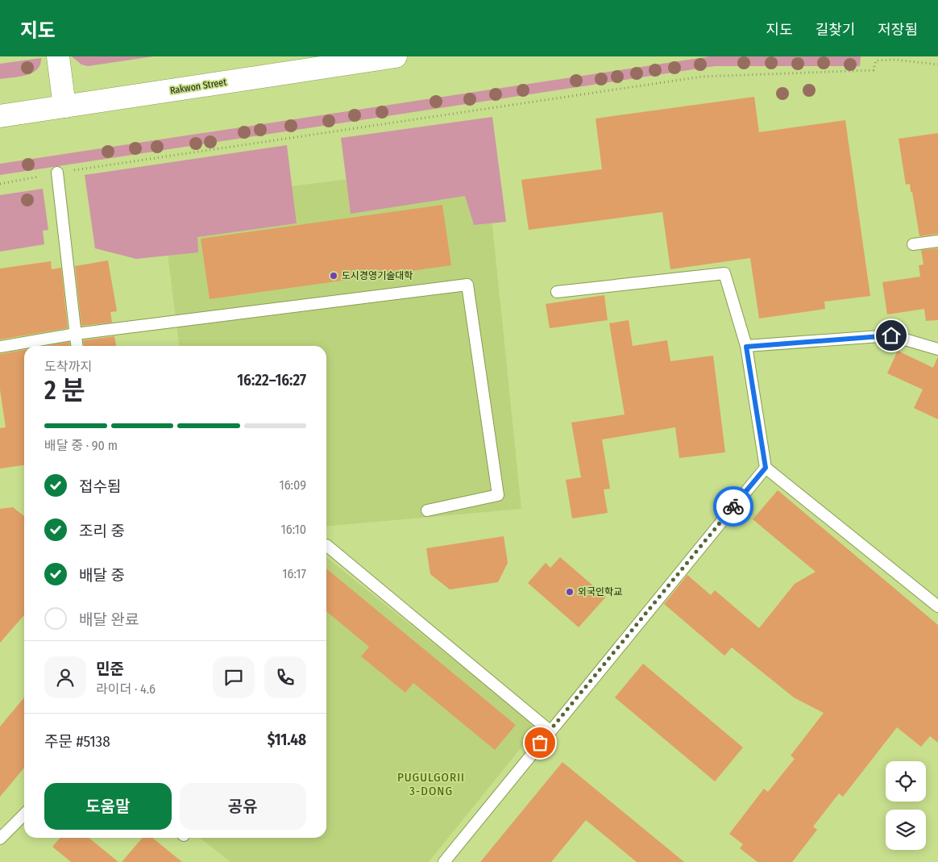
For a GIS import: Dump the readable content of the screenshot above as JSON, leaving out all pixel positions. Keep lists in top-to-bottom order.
{
  "streets": {
    "main road": ["Rakwon Street"]
  },
  "districts": ["PUGULGORII 3-DONG"],
  "places": ["도시경영기술대학", "외국인학교"],
  "page": {
    "header": "지도",
    "nav": ["지도", "길찾기", "저장됨"],
    "heading": ["2 분", "도착까지", "16:22–16:27"],
    "panel": [
      "민준",
      "라이더 · 4.6",
      "주문 #5138",
      "$11.48"
    ],
    "bar": "배달 중 · 90 m",
    "list": [
      ["접수됨", "16:09"],
      ["조리 중", "16:10"],
      ["배달 중", "16:17"],
      "배달 완료"
    ],
    "buttons": ["도움말", "공유"]
  }
}
